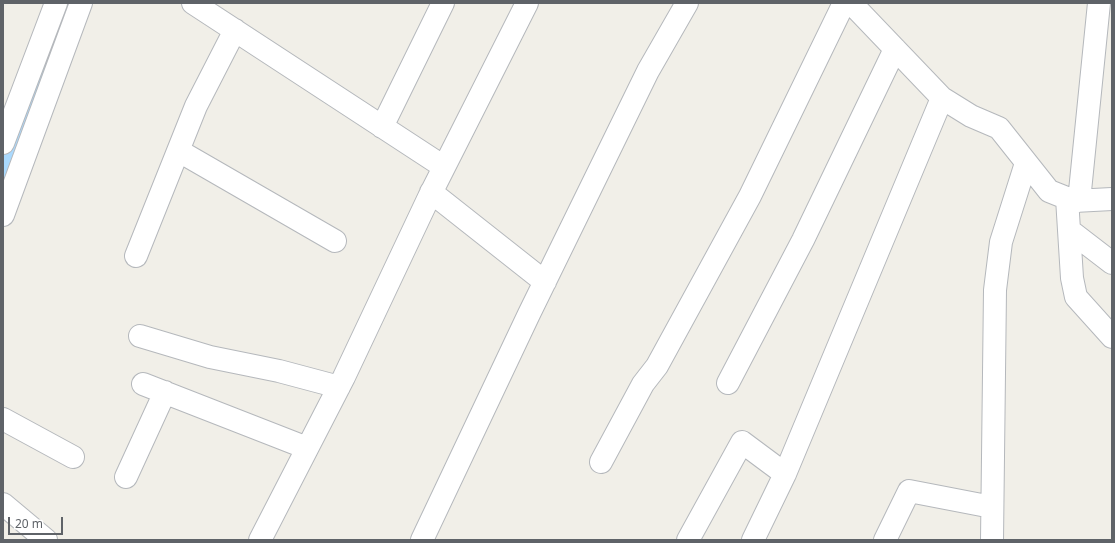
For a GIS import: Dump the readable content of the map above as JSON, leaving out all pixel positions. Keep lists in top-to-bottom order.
{
  "scale_bar": "20 m"
}
